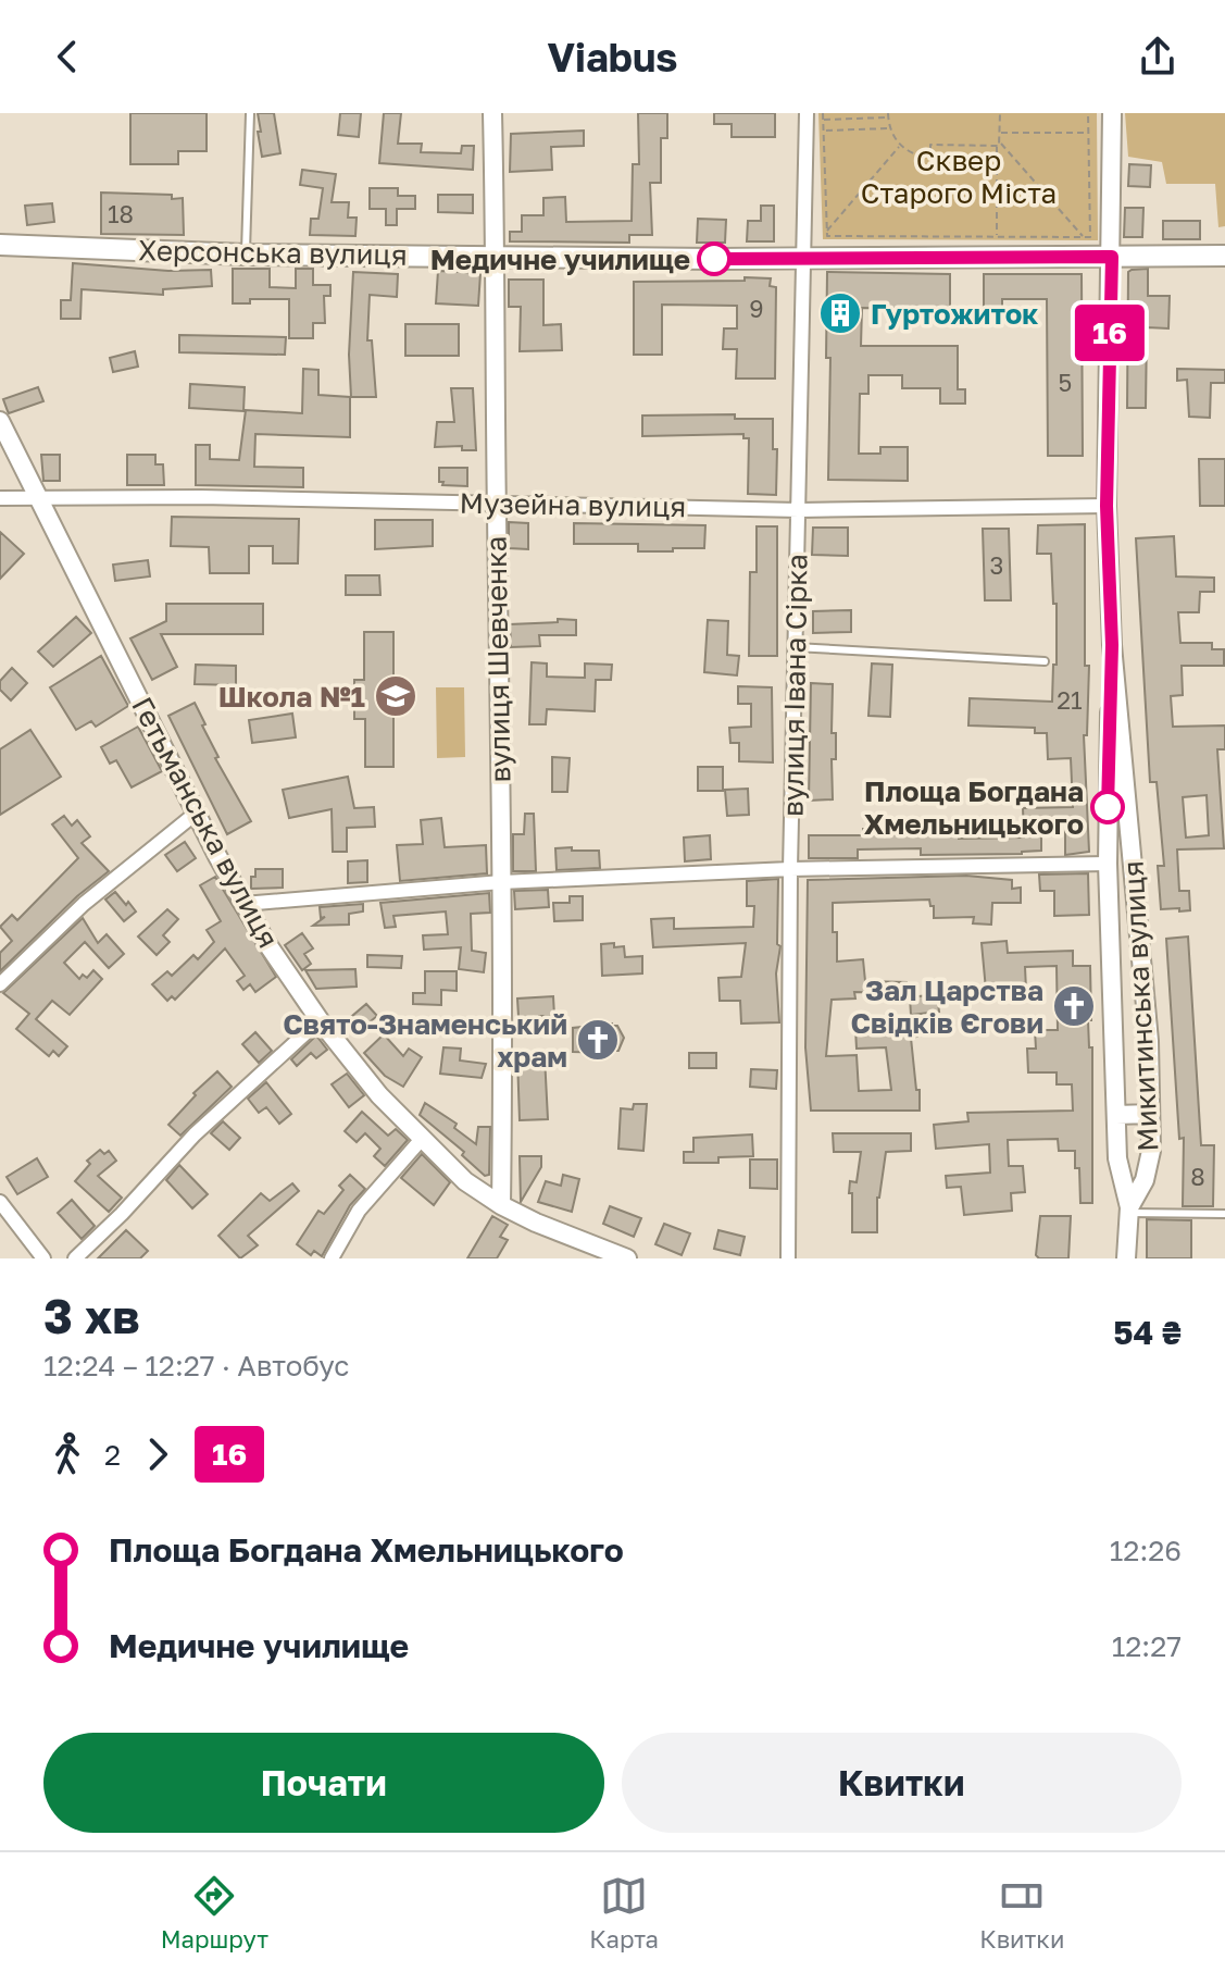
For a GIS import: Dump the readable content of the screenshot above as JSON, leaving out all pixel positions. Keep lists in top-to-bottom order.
{
  "streets": {
    "main road": ["Херсонська вулиця"],
    "street": [
      "Музейна вулиця",
      "вулиця Шевченка",
      "вулиця Івана Сірка",
      "Гетьманська вулиця",
      "Микитинська вулиця"
    ]
  },
  "crossings": [
    ["Херсонська вулиця", "вулиця Шевченка"],
    ["Херсонська вулиця", "вулиця Івана Сірка"],
    ["Херсонська вулиця", "Микитинська вулиця"],
    ["Музейна вулиця", "вулиця Шевченка"],
    ["Музейна вулиця", "вулиця Івана Сірка"],
    ["Музейна вулиця", "Гетьманська вулиця"],
    ["Музейна вулиця", "Микитинська вулиця"],
    ["вулиця Шевченка", "Гетьманська вулиця"]
  ],
  "parks": ["Сквер Старого Міста"],
  "places": {
    "other": ["Медичне училище", "Площа Богдана Хмельницького"],
    "building": ["Гуртожиток"],
    "school or university": ["Школа №1"],
    "church": ["Зал Царства Свідків Єгови", "Свято-Знаменський храм"]
  },
  "lines": ["bus line 16"],
  "house_numbers": [
    "18",
    "9",
    "5",
    "3",
    "21",
    "8"
  ],
  "page": {
    "header": "Viabus",
    "on_map": "16",
    "heading": ["3 хв", "12:24 – 12:27 · Автобус", "54 ₴"],
    "legs": ["2", "16"],
    "list": [
      {
        "name": "Площа Богдана Хмельницького",
        "value": "12:26"
      },
      {
        "name": "Медичне училище",
        "value": "12:27"
      }
    ],
    "buttons": ["Почати", "Квитки"],
    "tabs": ["Маршрут", "Карта", "Квитки"]
  }
}
